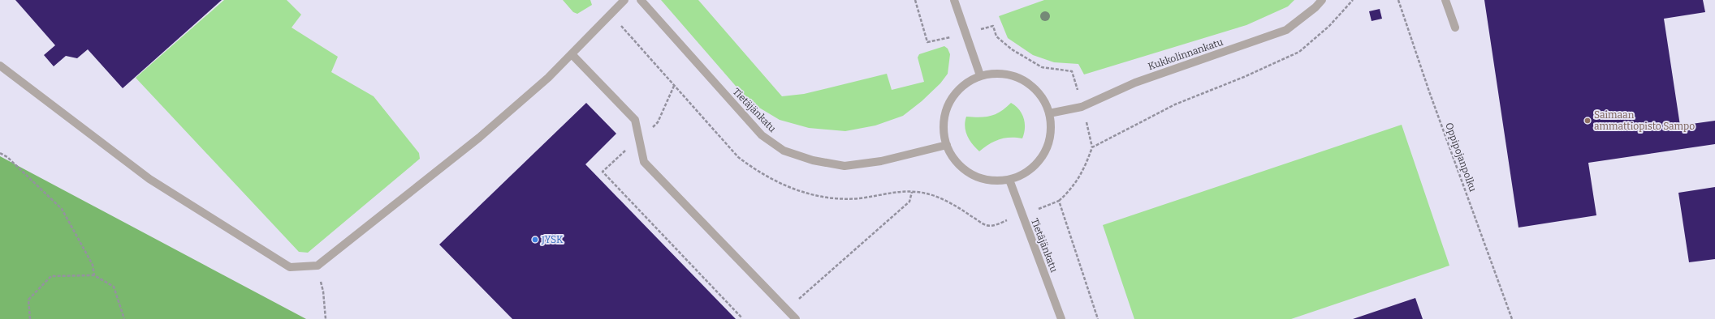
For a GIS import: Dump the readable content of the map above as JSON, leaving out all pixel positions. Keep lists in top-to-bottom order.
{
  "streets": {
    "street": ["Kukkolinnankatu", "Tietäjänkatu"],
    "path": ["Oppipojanpolku"]
  },
  "crossings": [
    ["Kukkolinnankatu", "Tietäjänkatu"]
  ],
  "places": ["Saimaan ammattiopisto Sampo", "JYSK"]
}
